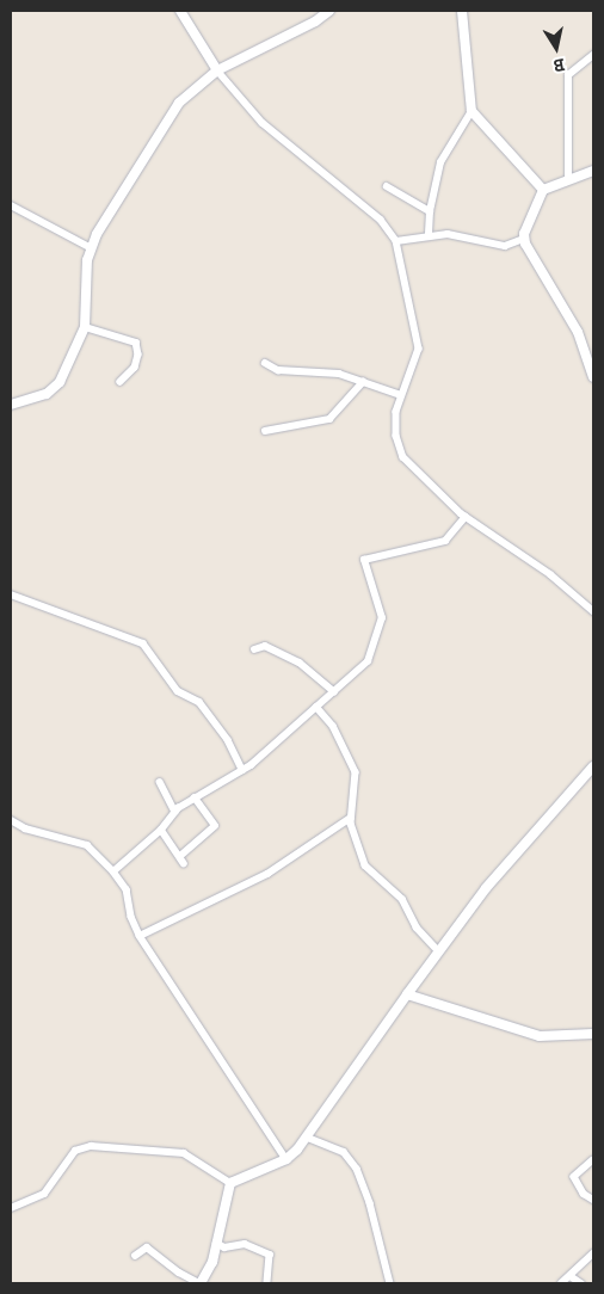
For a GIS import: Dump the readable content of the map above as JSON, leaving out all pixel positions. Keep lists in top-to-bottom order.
{
  "north": "bottom"
}
